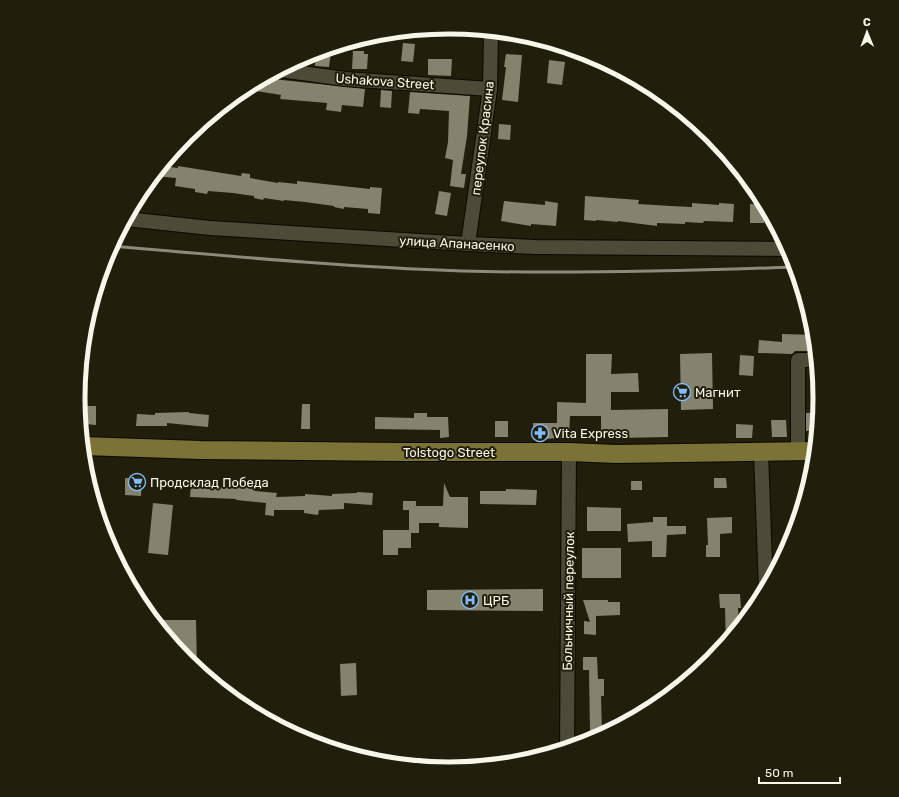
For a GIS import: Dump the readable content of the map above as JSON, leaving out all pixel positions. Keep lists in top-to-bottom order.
{
  "streets": {
    "main road": ["Tolstogo Street"],
    "street": [
      "Ushakova Street",
      "переулок Красина",
      "улица Апанасенко",
      "Больничный переулок"
    ]
  },
  "crossings": [
    ["Ushakova Street", "переулок Красина"],
    ["переулок Красина", "улица Апанасенко"],
    ["Tolstogo Street", "Больничный переулок"]
  ],
  "places": {
    "supermarket": ["Магнит", "Продсклад Победа"],
    "pharmacy": ["Vita Express"],
    "hospital": ["ЦРБ"]
  },
  "scale_bar": "50 m",
  "north": "top"
}
